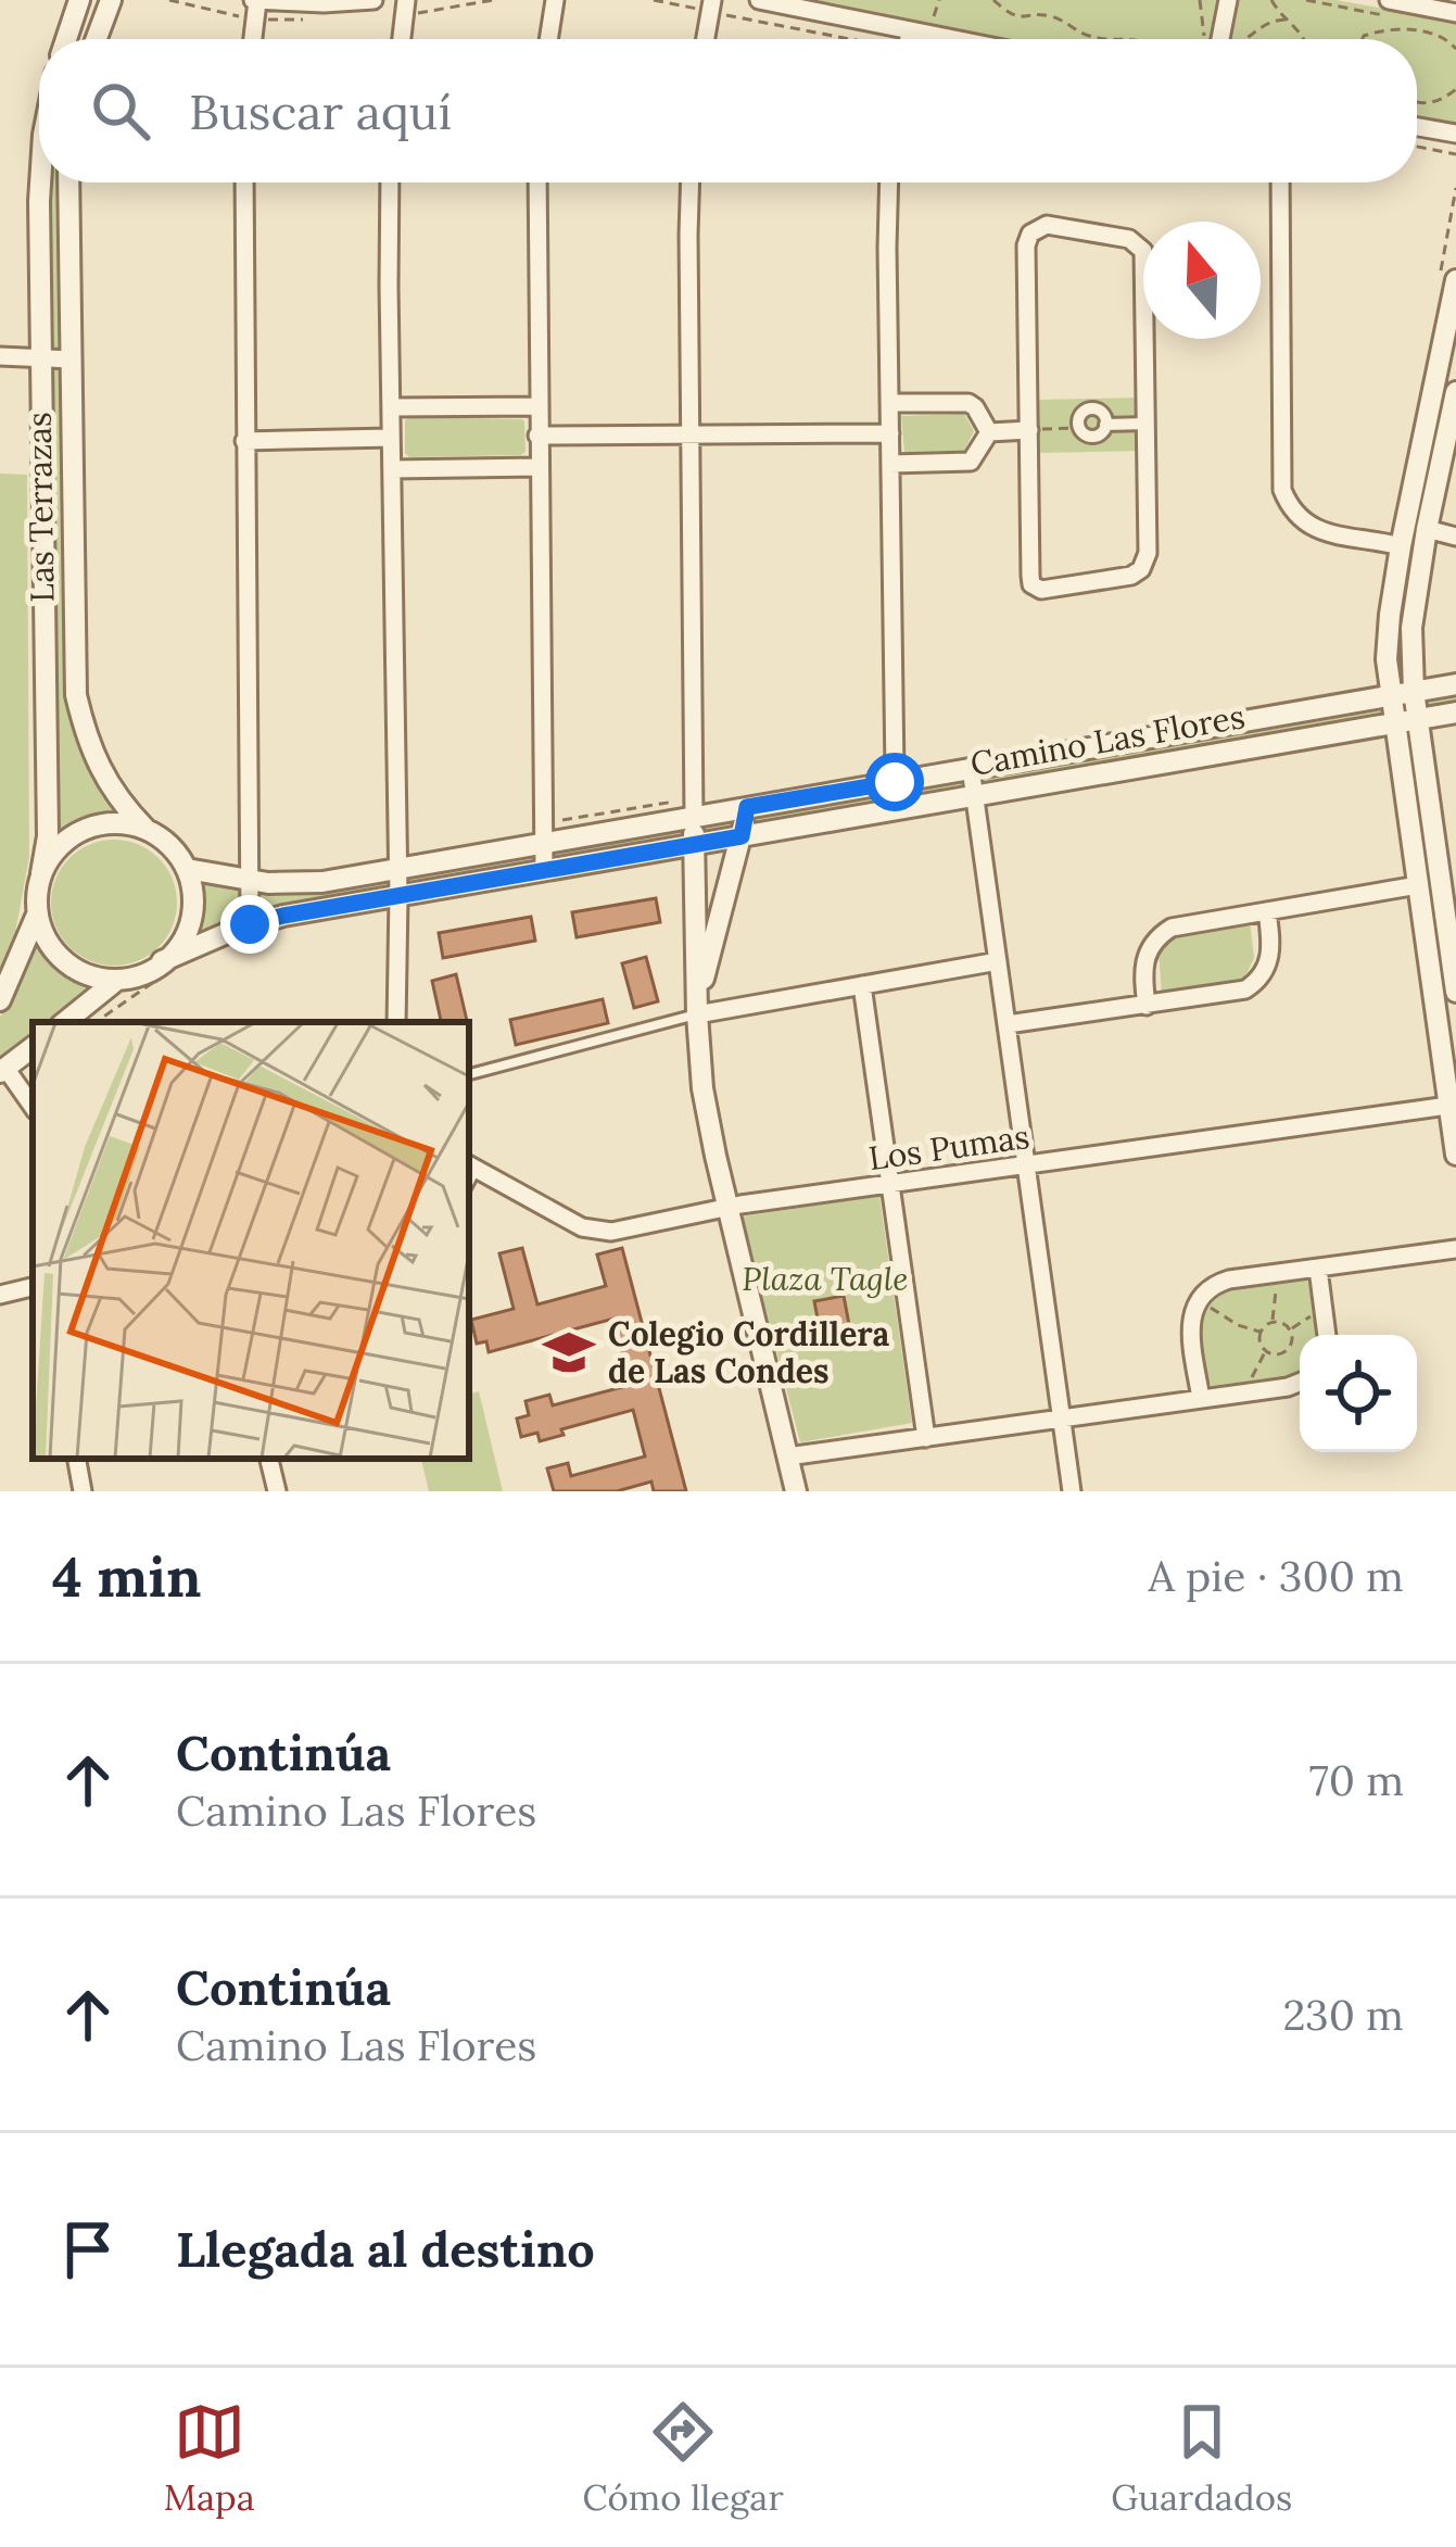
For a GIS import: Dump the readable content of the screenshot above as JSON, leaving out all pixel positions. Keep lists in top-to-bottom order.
{
  "streets": {
    "street": ["Las Terrazas", "Camino Las Flores", "Los Pumas"]
  },
  "crossings": [
    ["Las Terrazas", "Camino Las Flores"]
  ],
  "parks": ["Plaza Tagle"],
  "places": {
    "school or university": ["Colegio Cordillera de Las Condes"]
  },
  "north": "top",
  "page": {
    "search": "Buscar aquí",
    "heading": ["4 min", "A pie · 300 m"],
    "list": [
      ["Continúa", "Camino Las Flores", "70 m"],
      ["Continúa", "Camino Las Flores", "230 m"],
      "Llegada al destino"
    ],
    "nav": ["Mapa", "Cómo llegar", "Guardados"]
  }
}
